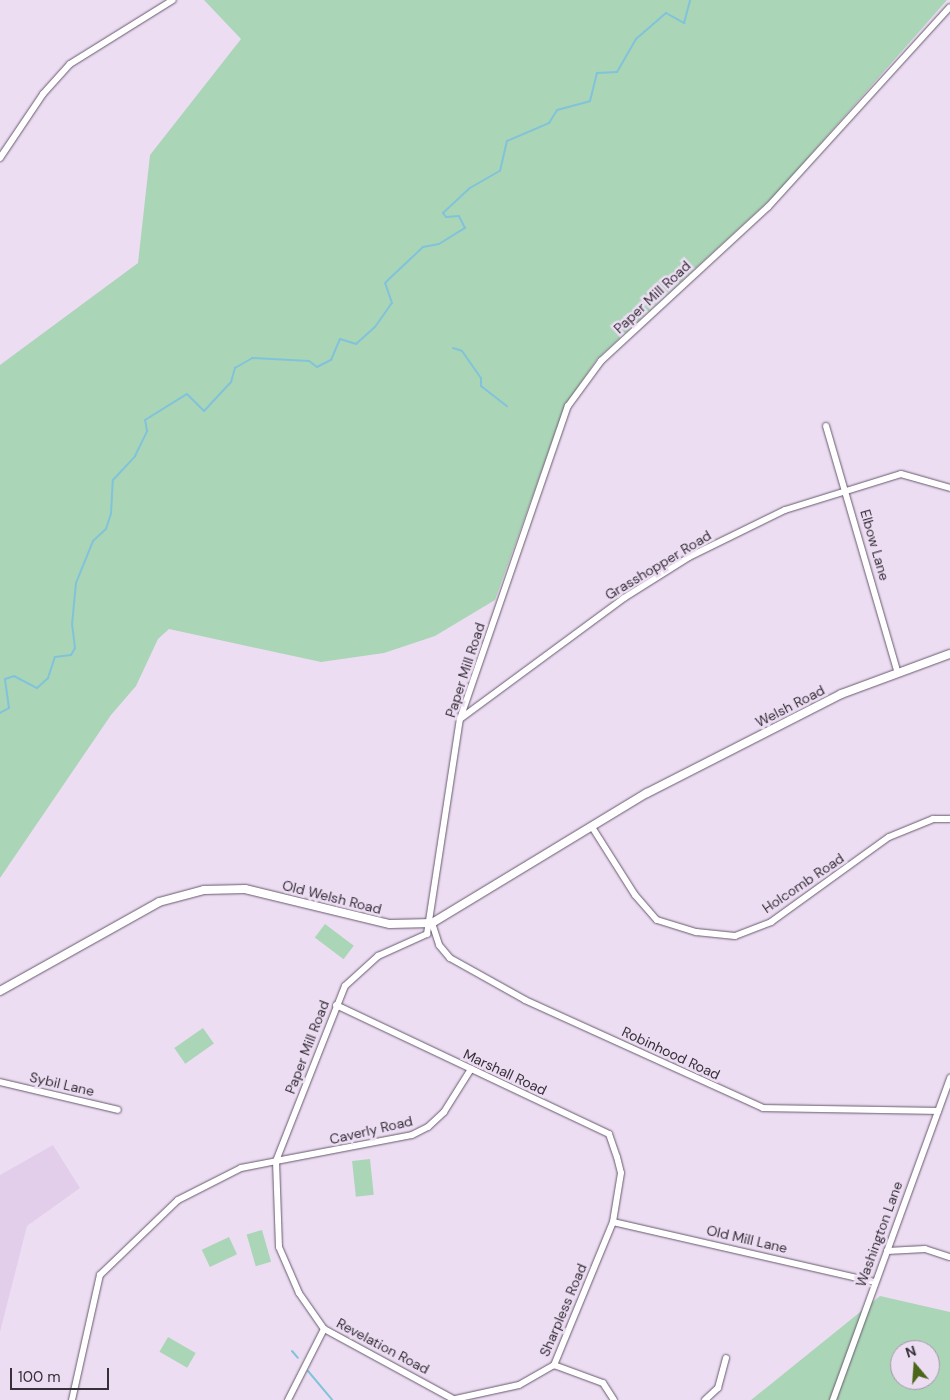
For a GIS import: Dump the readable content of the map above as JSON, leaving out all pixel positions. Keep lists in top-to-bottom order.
{
  "streets": {
    "main road": ["Welsh Road", "Old Welsh Road"],
    "street": [
      "Paper Mill Road",
      "Elbow Lane",
      "Grasshopper Road",
      "Holcomb Road",
      "Robinhood Road",
      "Marshall Road",
      "Sybil Lane",
      "Caverly Road",
      "Washington Lane",
      "Old Mill Lane",
      "Sharpless Road",
      "Revelation Road"
    ]
  },
  "crossings": [
    ["Paper Mill Road", "Grasshopper Road"],
    ["Paper Mill Road", "Old Welsh Road"],
    ["Paper Mill Road", "Robinhood Road"],
    ["Paper Mill Road", "Marshall Road"],
    ["Paper Mill Road", "Caverly Road"],
    ["Paper Mill Road", "Revelation Road"],
    ["Elbow Lane", "Grasshopper Road"],
    ["Elbow Lane", "Welsh Road"],
    ["Welsh Road", "Old Welsh Road"],
    ["Holcomb Road", "Old Welsh Road"],
    ["Old Welsh Road", "Robinhood Road"],
    ["Robinhood Road", "Washington Lane"],
    ["Marshall Road", "Caverly Road"],
    ["Marshall Road", "Sharpless Road"],
    ["Caverly Road", "Revelation Road"],
    ["Washington Lane", "Old Mill Lane"],
    ["Old Mill Lane", "Sharpless Road"],
    ["Sharpless Road", "Revelation Road"]
  ],
  "scale_bar": "100 m",
  "north": "top"
}
